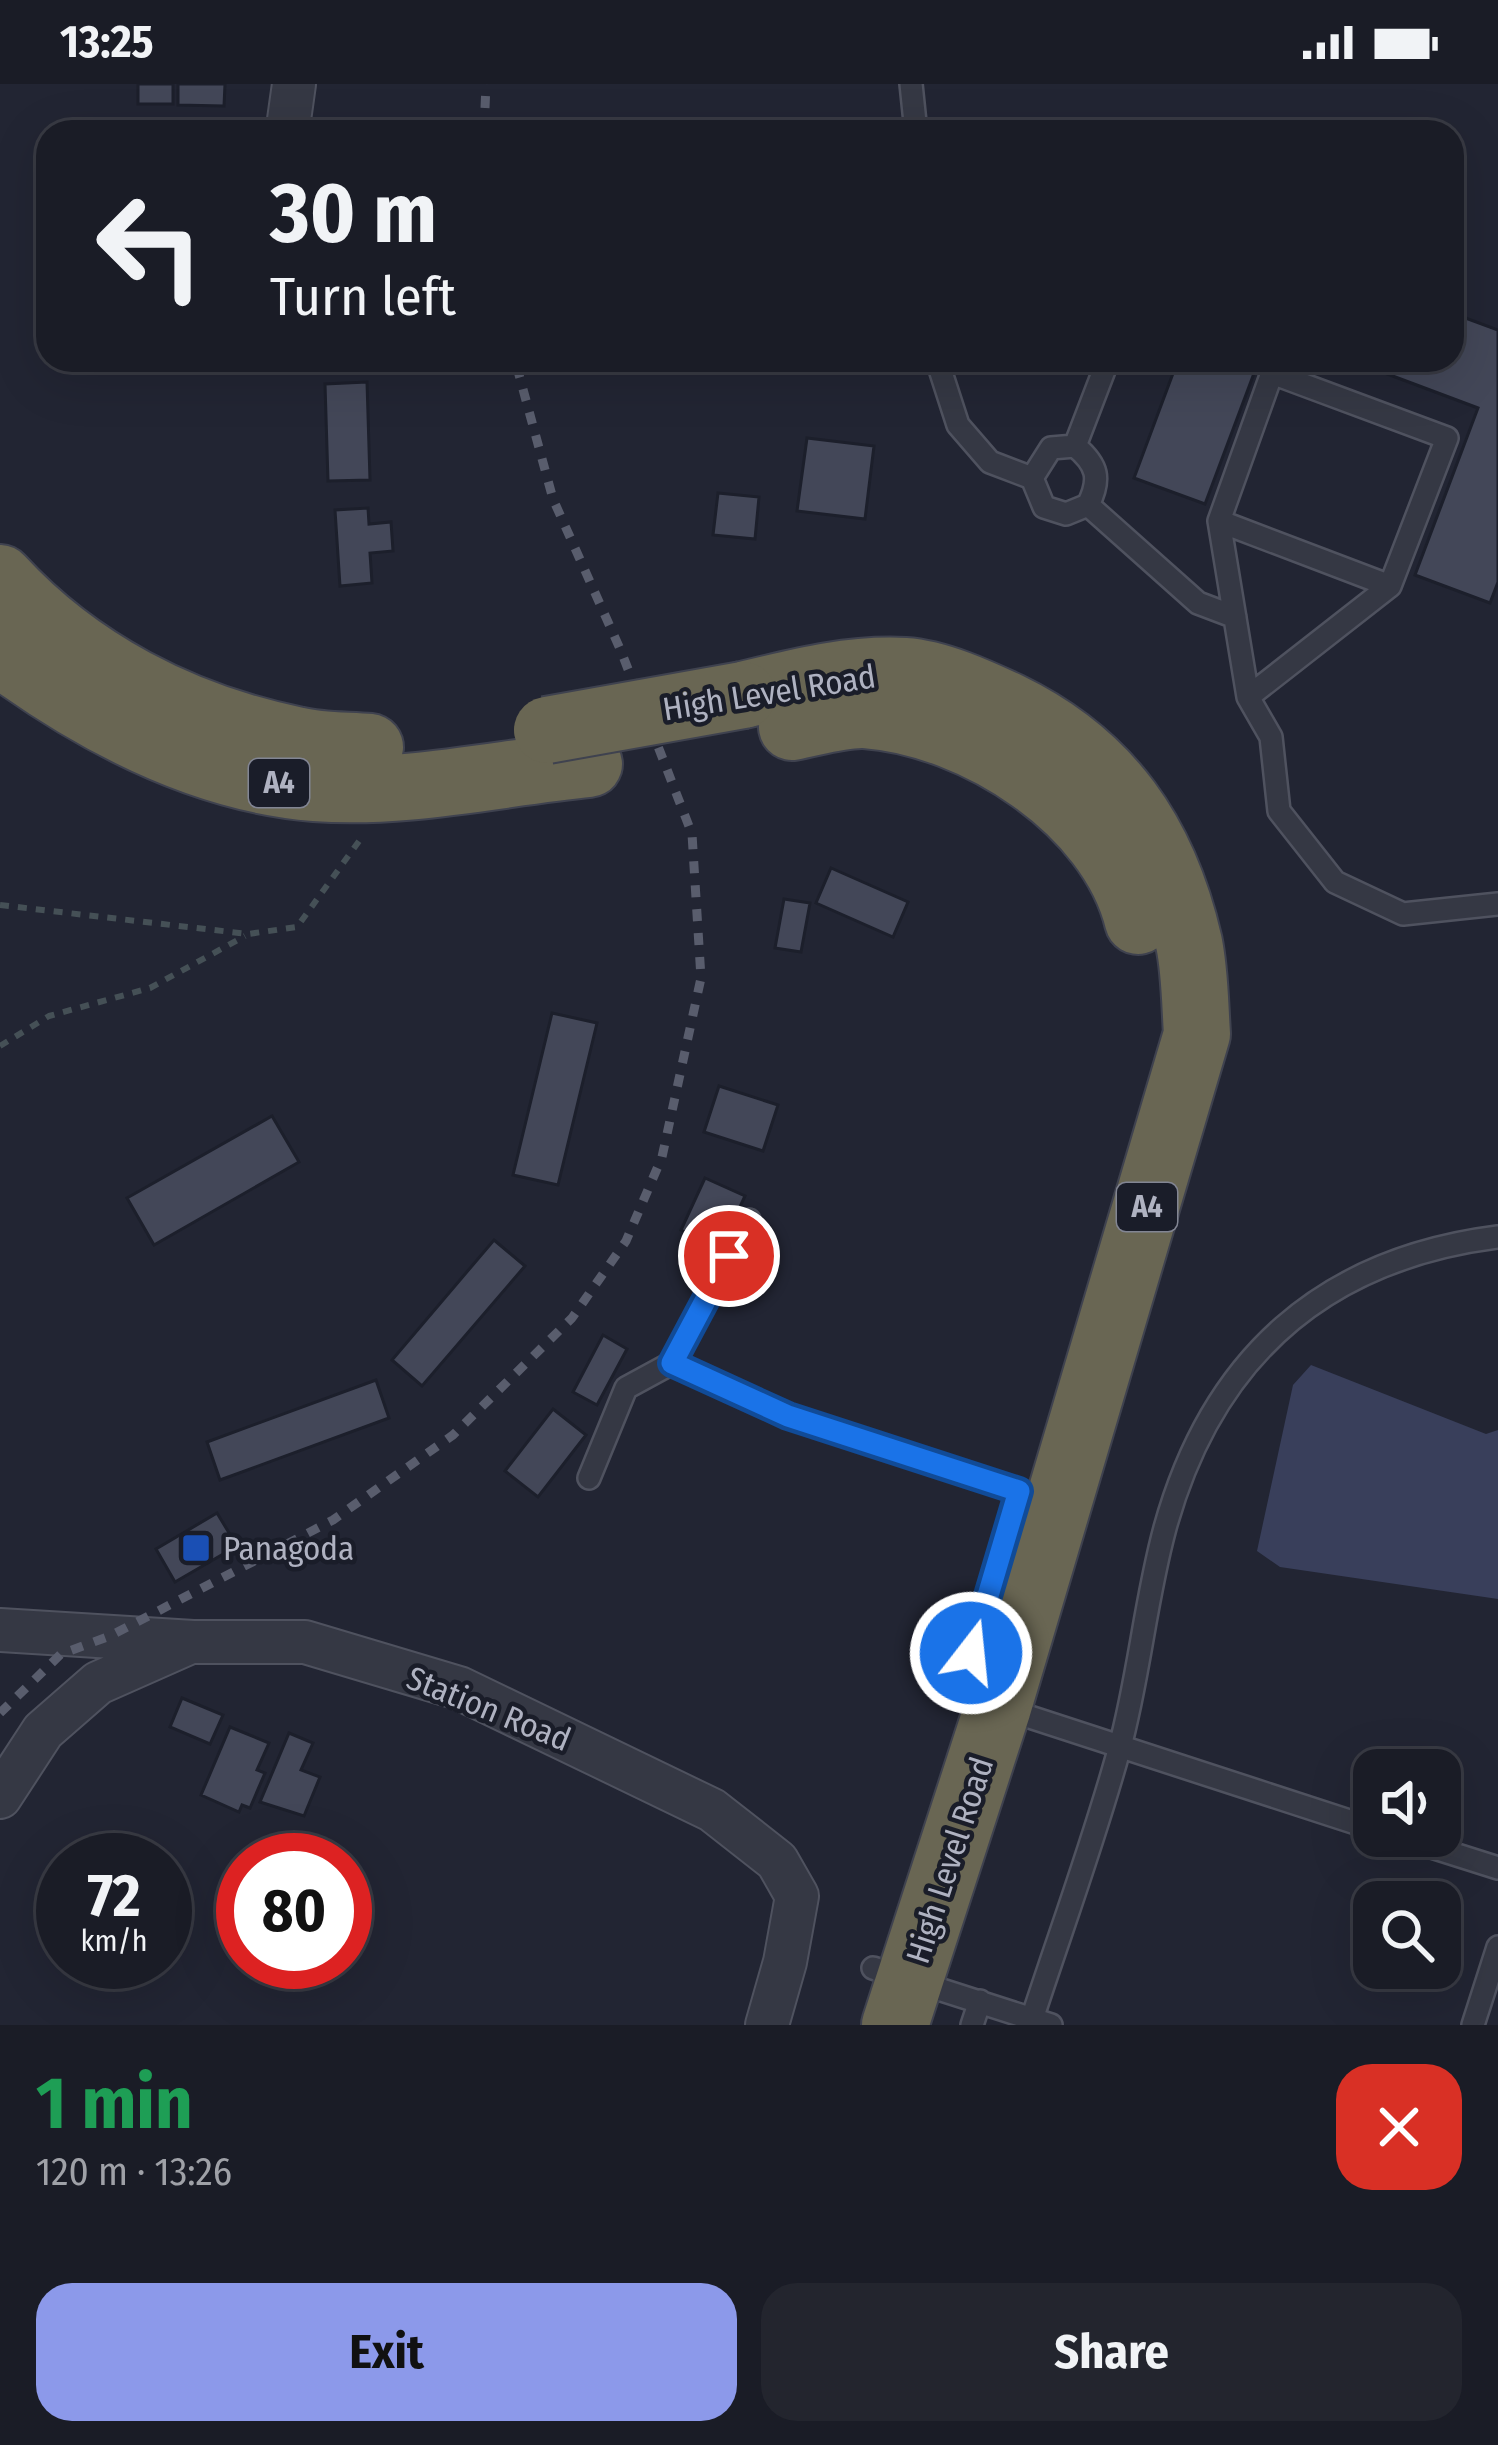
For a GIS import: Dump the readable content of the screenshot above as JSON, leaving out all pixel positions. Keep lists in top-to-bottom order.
{
  "streets": {
    "highway": ["High Level Road", "A4"],
    "street": ["Station Road"]
  },
  "places": {
    "transit": ["Panagoda"]
  },
  "page": {
    "status": "13:25",
    "turn": ["30 m", "Turn left"],
    "speed": "72 km/h",
    "limit": "80",
    "heading": ["1 min", "120 m · 13:26"],
    "buttons": ["Exit", "Share"]
  }
}
